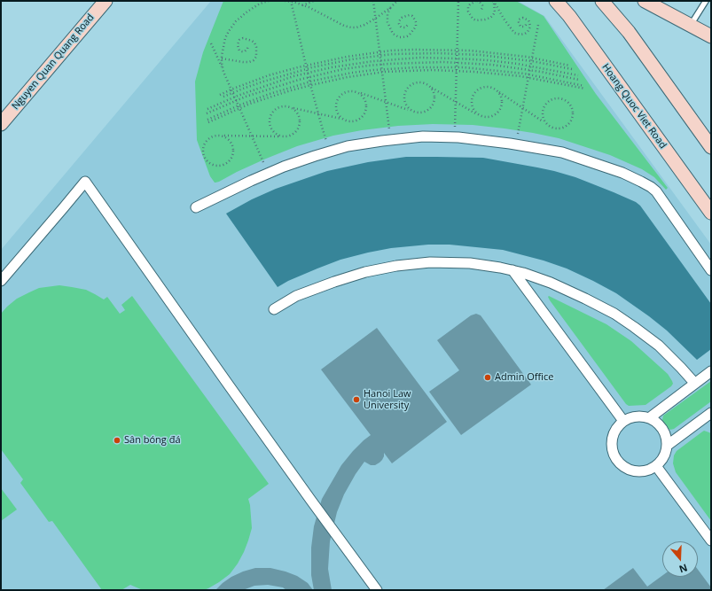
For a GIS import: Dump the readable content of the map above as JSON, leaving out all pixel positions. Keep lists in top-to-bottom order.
{
  "streets": {
    "main road": ["Nguyen Quan Quang Road", "Hoang Quoc Viet Road"]
  },
  "places": ["Admin Office", "Hanoi Law University", "Sân bóng đá"],
  "north": "bottom"
}
